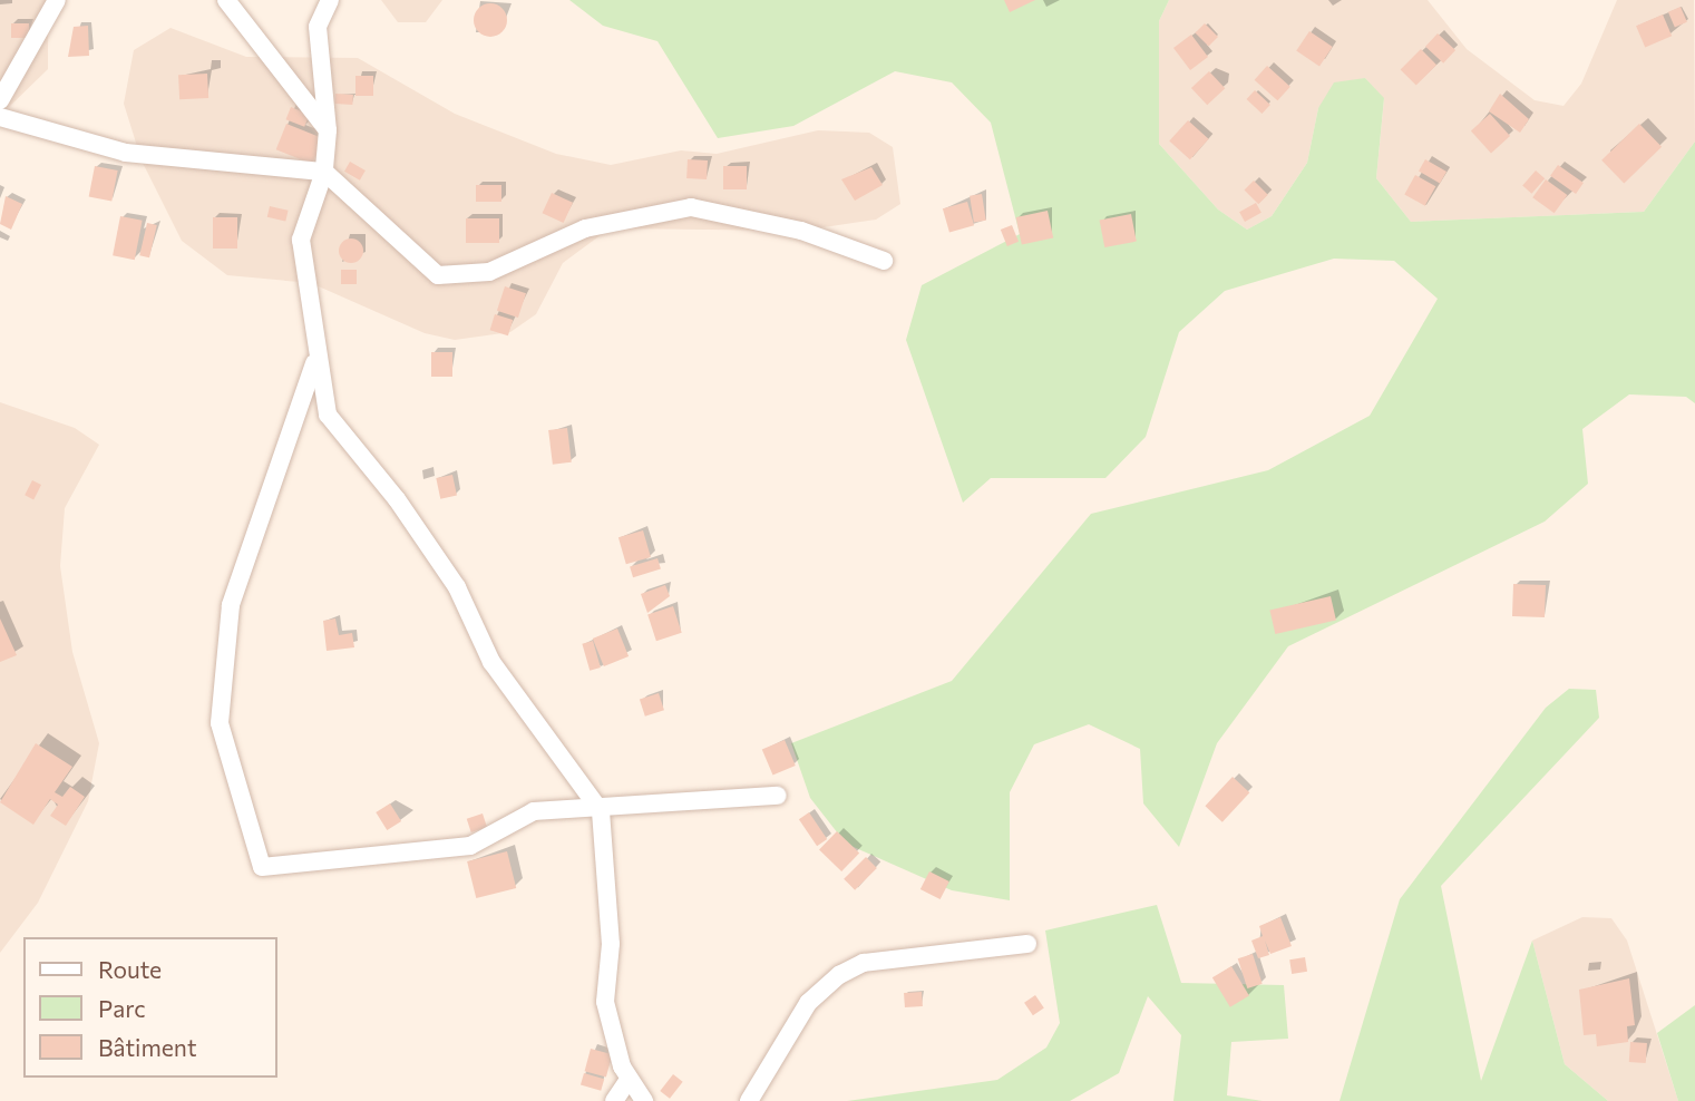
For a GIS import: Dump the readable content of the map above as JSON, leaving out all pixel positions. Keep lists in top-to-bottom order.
{
  "legend": ["Route", "Parc", "Bâtiment"]
}
